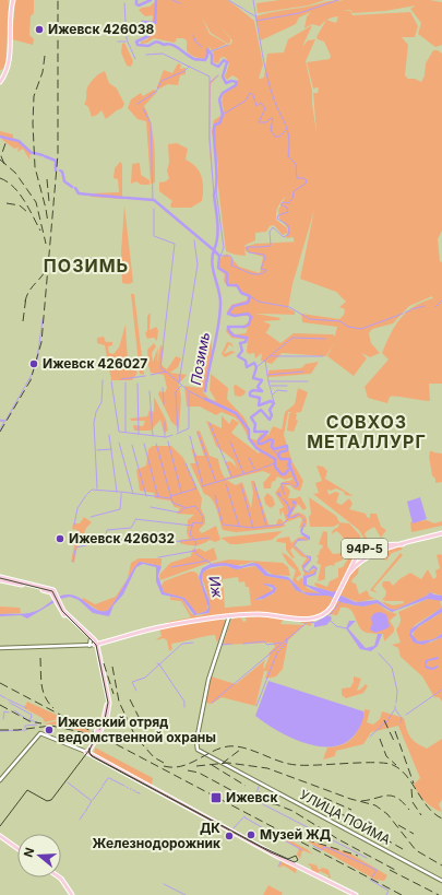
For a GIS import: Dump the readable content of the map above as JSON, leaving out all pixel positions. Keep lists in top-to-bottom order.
{
  "streets": {
    "main road": ["94Р-5", "УЛИЦА ПОЙМА"]
  },
  "crossings": [
    ["94Р-5", "УЛИЦА ПОЙМА"]
  ],
  "districts": ["ПОЗИМЬ", "СОВХОЗ МЕТАЛЛУРГ"],
  "water": ["Позимь", "Иж"],
  "places": {
    "other": [
      "Ижевск 426038",
      "Ижевск 426027",
      "Ижевск 426032",
      "Ижевский отряд ведомственной охраны",
      "Музей ЖД",
      "ДК Железнодорожник"
    ],
    "transit": ["Ижевск"]
  },
  "north": "left"
}
